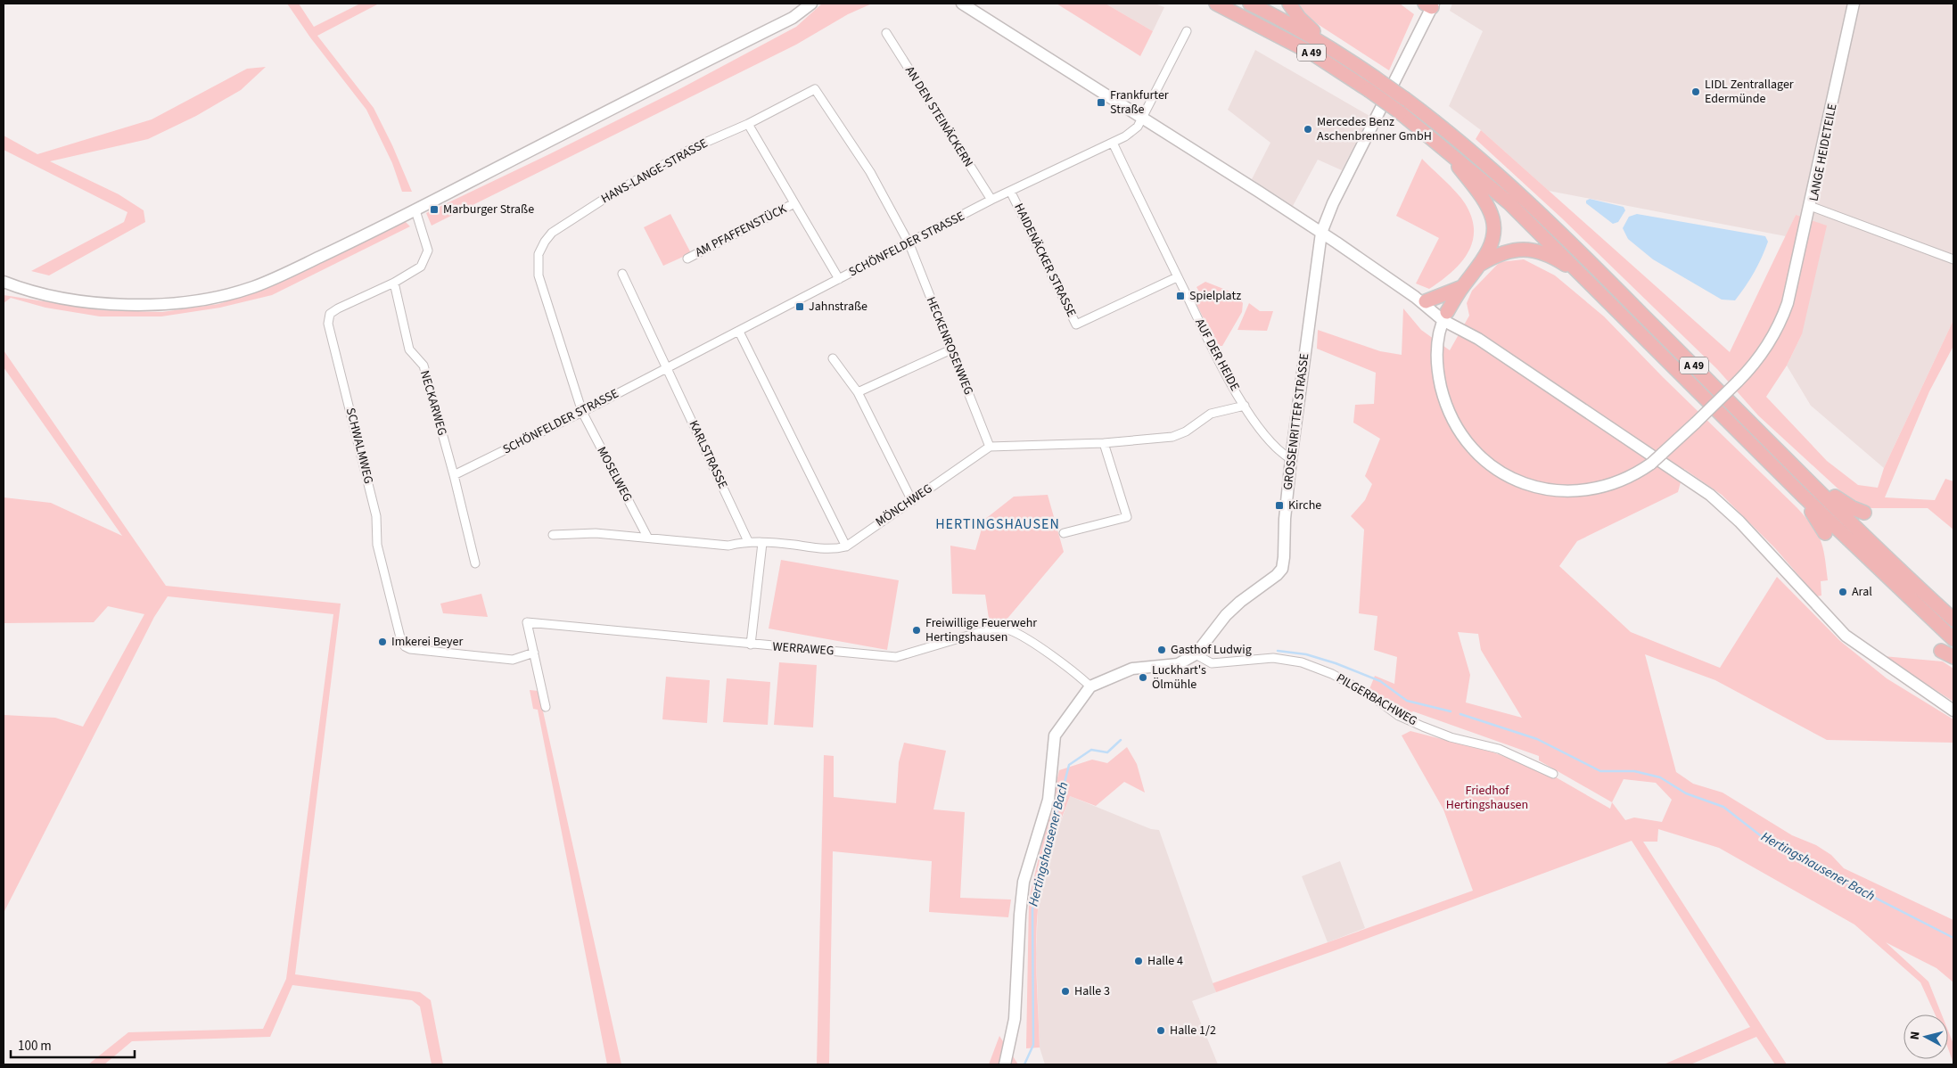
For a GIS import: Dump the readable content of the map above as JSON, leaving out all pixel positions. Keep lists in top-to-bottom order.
{
  "streets": {
    "highway": ["A 49"],
    "street": [
      "AN DEN STEINÄCKERN",
      "LANGE HEIDETEILE",
      "HANS-LANGE-STRASSE",
      "AM PFAFFENSTÜCK",
      "SCHÖNFELDER STRASSE",
      "HAIDENÄCKER STRASSE",
      "HECKENROSENWEG",
      "AUF DER HEIDE",
      "NECKARWEG",
      "GROSSENRITTER STRASSE",
      "SCHWALMWEG",
      "KARLSTRASSE",
      "MOSELWEG",
      "MÖNCHWEG",
      "WERRAWEG",
      "PILGERBACHWEG"
    ]
  },
  "crossings": [
    ["AN DEN STEINÄCKERN", "SCHÖNFELDER STRASSE"],
    ["HANS-LANGE-STRASSE", "AM PFAFFENSTÜCK"],
    ["HANS-LANGE-STRASSE", "SCHÖNFELDER STRASSE"],
    ["HANS-LANGE-STRASSE", "HECKENROSENWEG"],
    ["HANS-LANGE-STRASSE", "MOSELWEG"],
    ["AM PFAFFENSTÜCK", "SCHÖNFELDER STRASSE"],
    ["SCHÖNFELDER STRASSE", "HAIDENÄCKER STRASSE"],
    ["SCHÖNFELDER STRASSE", "HECKENROSENWEG"],
    ["SCHÖNFELDER STRASSE", "AUF DER HEIDE"],
    ["SCHÖNFELDER STRASSE", "NECKARWEG"],
    ["SCHÖNFELDER STRASSE", "KARLSTRASSE"],
    ["SCHÖNFELDER STRASSE", "MOSELWEG"],
    ["HAIDENÄCKER STRASSE", "AUF DER HEIDE"],
    ["HECKENROSENWEG", "MÖNCHWEG"],
    ["AUF DER HEIDE", "GROSSENRITTER STRASSE"],
    ["NECKARWEG", "SCHWALMWEG"],
    ["GROSSENRITTER STRASSE", "WERRAWEG"],
    ["GROSSENRITTER STRASSE", "PILGERBACHWEG"],
    ["SCHWALMWEG", "WERRAWEG"],
    ["KARLSTRASSE", "MÖNCHWEG"],
    ["MOSELWEG", "MÖNCHWEG"]
  ],
  "districts": ["HERTINGSHAUSEN"],
  "water": ["Hertingshausener Bach"],
  "parks": ["Friedhof Hertingshausen"],
  "places": {
    "other": [
      "LIDL Zentrallager Edermünde",
      "Mercedes Benz Aschenbrenner GmbH",
      "Aral",
      "Freiwillige Feuerwehr Hertingshausen",
      "Imkerei Beyer",
      "Gasthof Ludwig",
      "Luckhart's Ölmühle",
      "Halle 4",
      "Halle 3",
      "Halle 1/2"
    ],
    "transit": [
      "Frankfurter Straße",
      "Marburger Straße",
      "Spielplatz",
      "Jahnstraße",
      "Kirche"
    ]
  },
  "scale_bar": "100 m",
  "north": "left"
}
